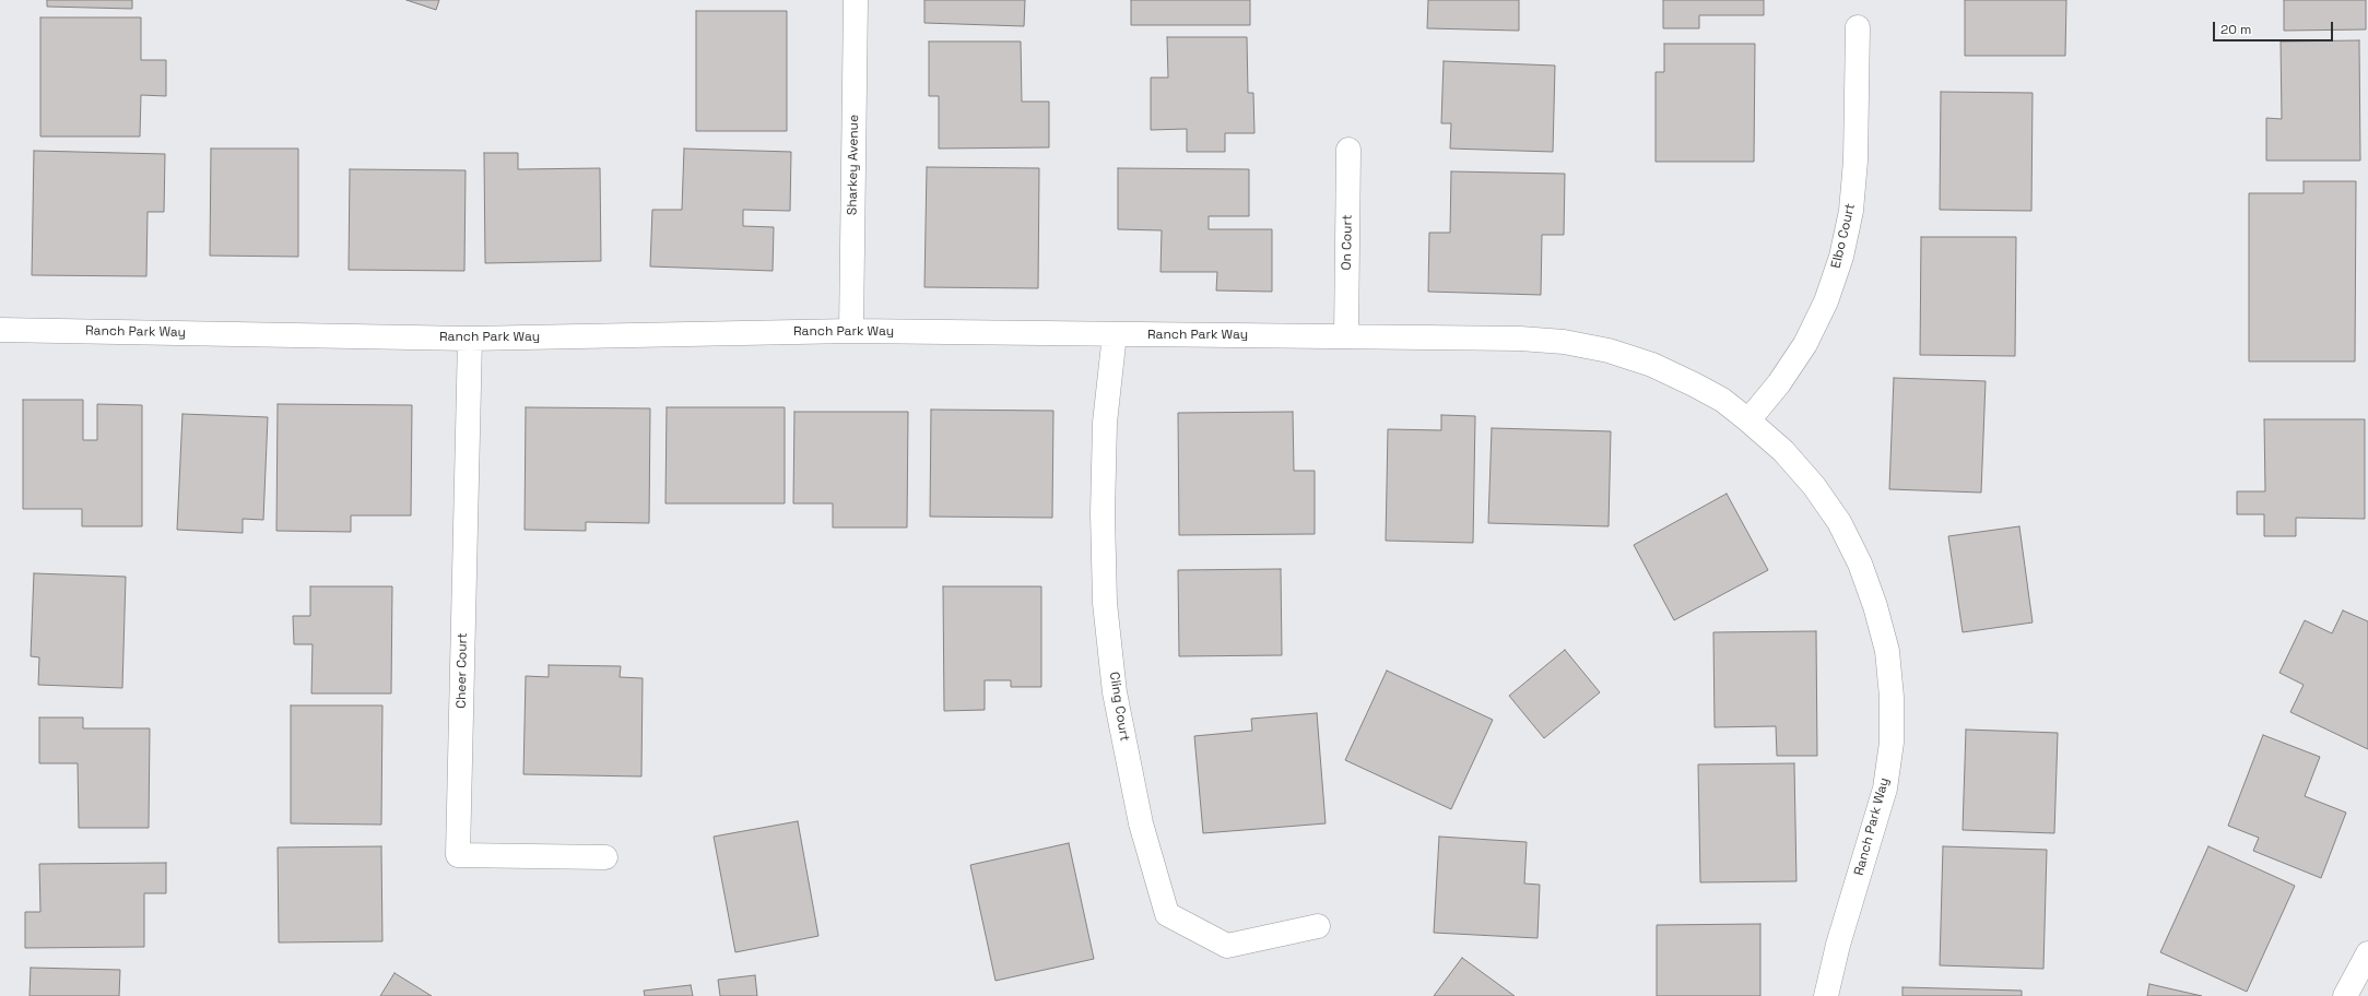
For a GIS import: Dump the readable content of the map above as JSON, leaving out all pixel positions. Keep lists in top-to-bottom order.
{
  "streets": {
    "street": [
      "Sharkey Avenue",
      "Elbo Court",
      "On Court",
      "Ranch Park Way",
      "Cheer Court",
      "Cling Court"
    ]
  },
  "crossings": [
    ["Sharkey Avenue", "Ranch Park Way"],
    ["Elbo Court", "Ranch Park Way"],
    ["On Court", "Ranch Park Way"],
    ["Ranch Park Way", "Cheer Court"],
    ["Ranch Park Way", "Cling Court"]
  ],
  "scale_bar": "20 m"
}
